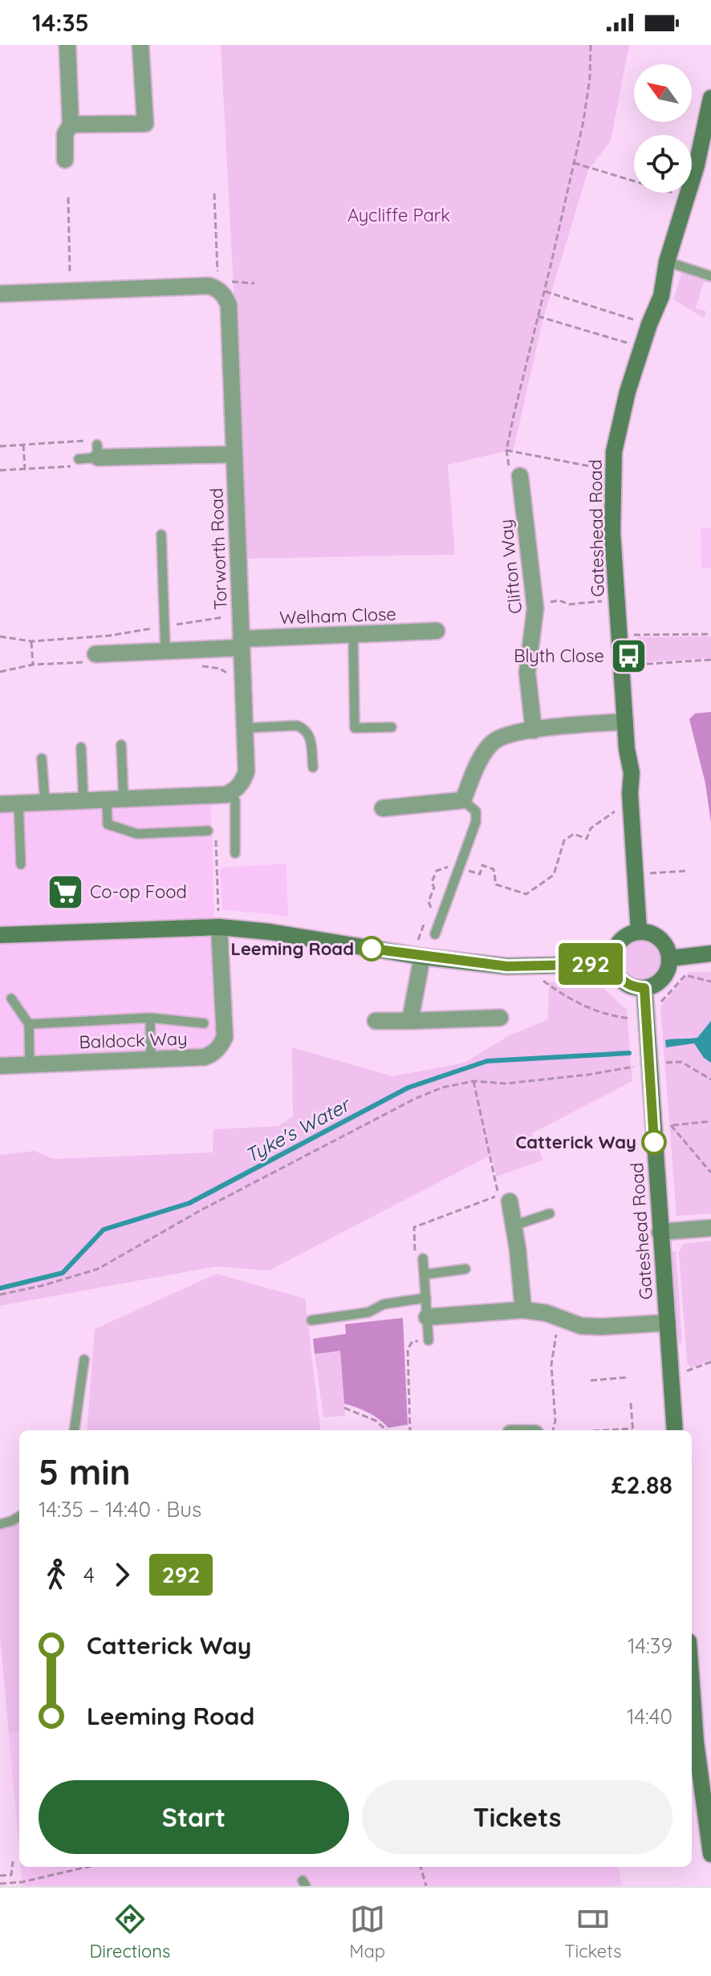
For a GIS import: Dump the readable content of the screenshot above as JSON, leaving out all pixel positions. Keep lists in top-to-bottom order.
{
  "streets": {
    "street": [
      "Gateshead Road",
      "Torworth Road",
      "Clifton Way",
      "Welham Close",
      "Baldock Way"
    ]
  },
  "crossings": [
    ["Torworth Road", "Welham Close"]
  ],
  "water": ["Tyke's Water"],
  "parks": ["Aycliffe Park"],
  "places": {
    "bus stop": ["Blyth Close"],
    "supermarket": ["Co-op Food"],
    "other": ["Leeming Road", "Catterick Way"]
  },
  "lines": ["bus line 292"],
  "north": "top left",
  "page": {
    "status": "14:35",
    "on_map": "292",
    "heading": ["5 min", "14:35 – 14:40 · Bus", "£2.88"],
    "legs": ["4", "292"],
    "list": [
      {
        "name": "Catterick Way",
        "value": "14:39"
      },
      {
        "name": "Leeming Road",
        "value": "14:40"
      }
    ],
    "buttons": ["Start", "Tickets"],
    "tabs": ["Directions", "Map", "Tickets"]
  }
}
